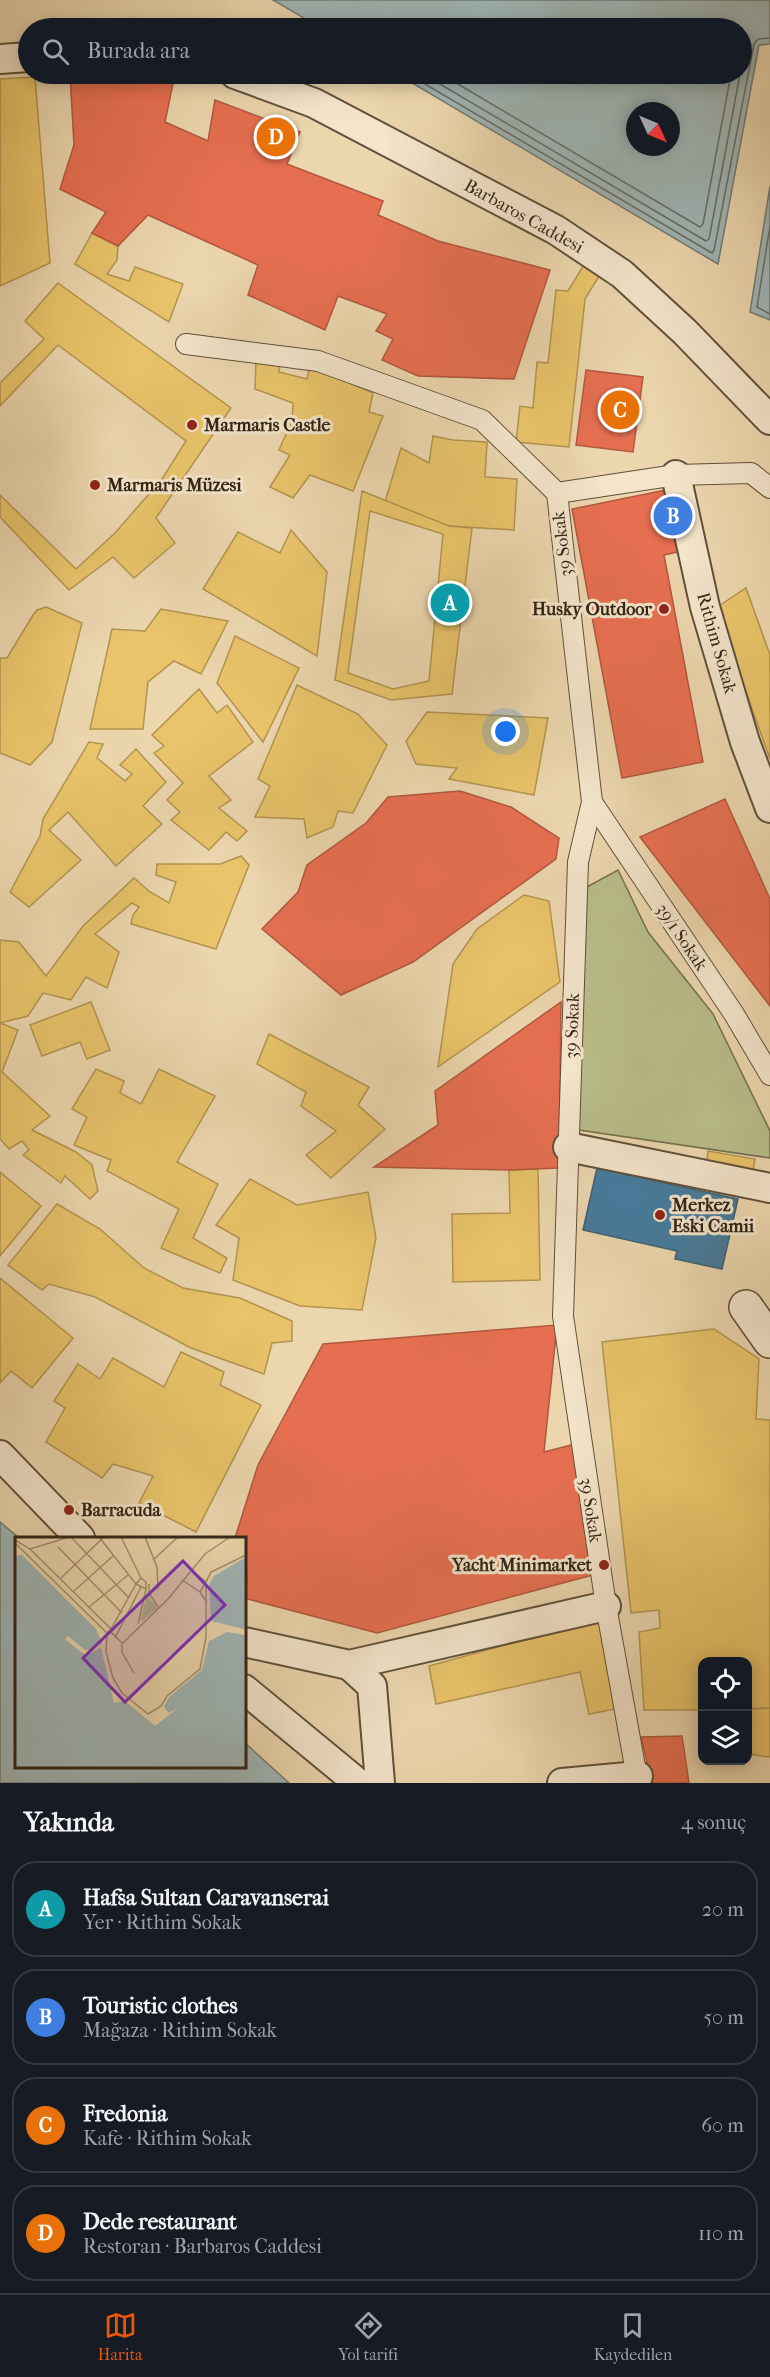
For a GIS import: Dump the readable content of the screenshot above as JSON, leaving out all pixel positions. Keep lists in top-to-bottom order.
{
  "streets": {
    "street": ["Barbaros Caddesi", "Rithim Sokak"],
    "lane": ["39 Sokak", "39/1 Sokak"]
  },
  "crossings": [
    ["39 Sokak", "Rithim Sokak"],
    ["39 Sokak", "39/1 Sokak"]
  ],
  "places": [
    "Marmaris Castle",
    "Marmaris Müzesi",
    "Husky Outdoor",
    "Merkez Eski Camii",
    "Barracuda",
    "Yacht Minimarket"
  ],
  "north": "bottom right",
  "page": {
    "search": "Burada ara",
    "pins": [
      "D",
      "C",
      "B",
      "A"
    ],
    "heading": ["Yakında", "4 sonuç"],
    "list": [
      {
        "mark": "A",
        "name": "Hafsa Sultan Caravanserai",
        "note": "Yer · Rithim Sokak",
        "value": "20 m"
      },
      {
        "mark": "B",
        "name": "Touristic clothes",
        "note": "Mağaza · Rithim Sokak",
        "value": "50 m"
      },
      {
        "mark": "C",
        "name": "Fredonia",
        "note": "Kafe · Rithim Sokak",
        "value": "60 m"
      },
      {
        "mark": "D",
        "name": "Dede restaurant",
        "note": "Restoran · Barbaros Caddesi",
        "value": "110 m"
      }
    ],
    "nav": ["Harita", "Yol tarifi", "Kaydedilen"]
  }
}
